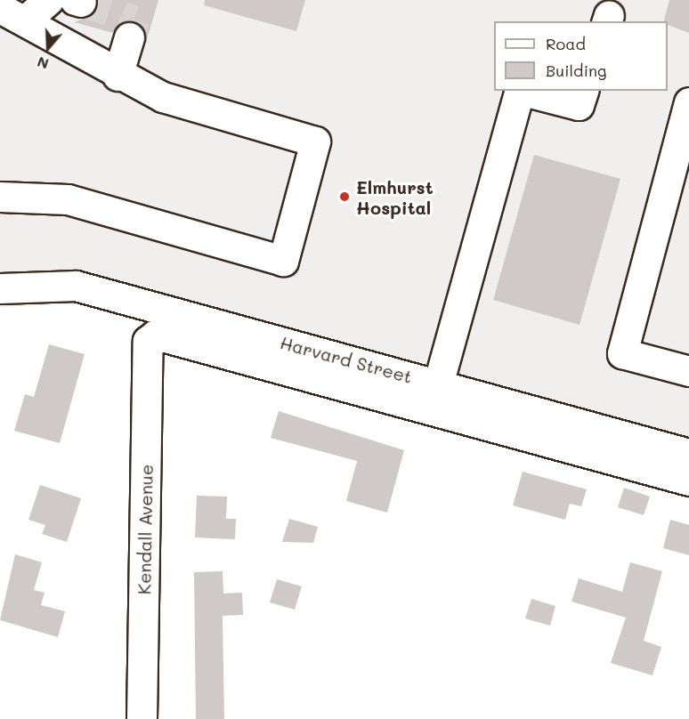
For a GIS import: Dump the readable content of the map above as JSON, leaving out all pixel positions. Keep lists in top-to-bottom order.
{
  "streets": {
    "street": ["Harvard Street", "Kendall Avenue"]
  },
  "crossings": [
    ["Harvard Street", "Kendall Avenue"]
  ],
  "places": ["Elmhurst Hospital"],
  "legend": ["Road", "Building"],
  "north": "bottom"
}
